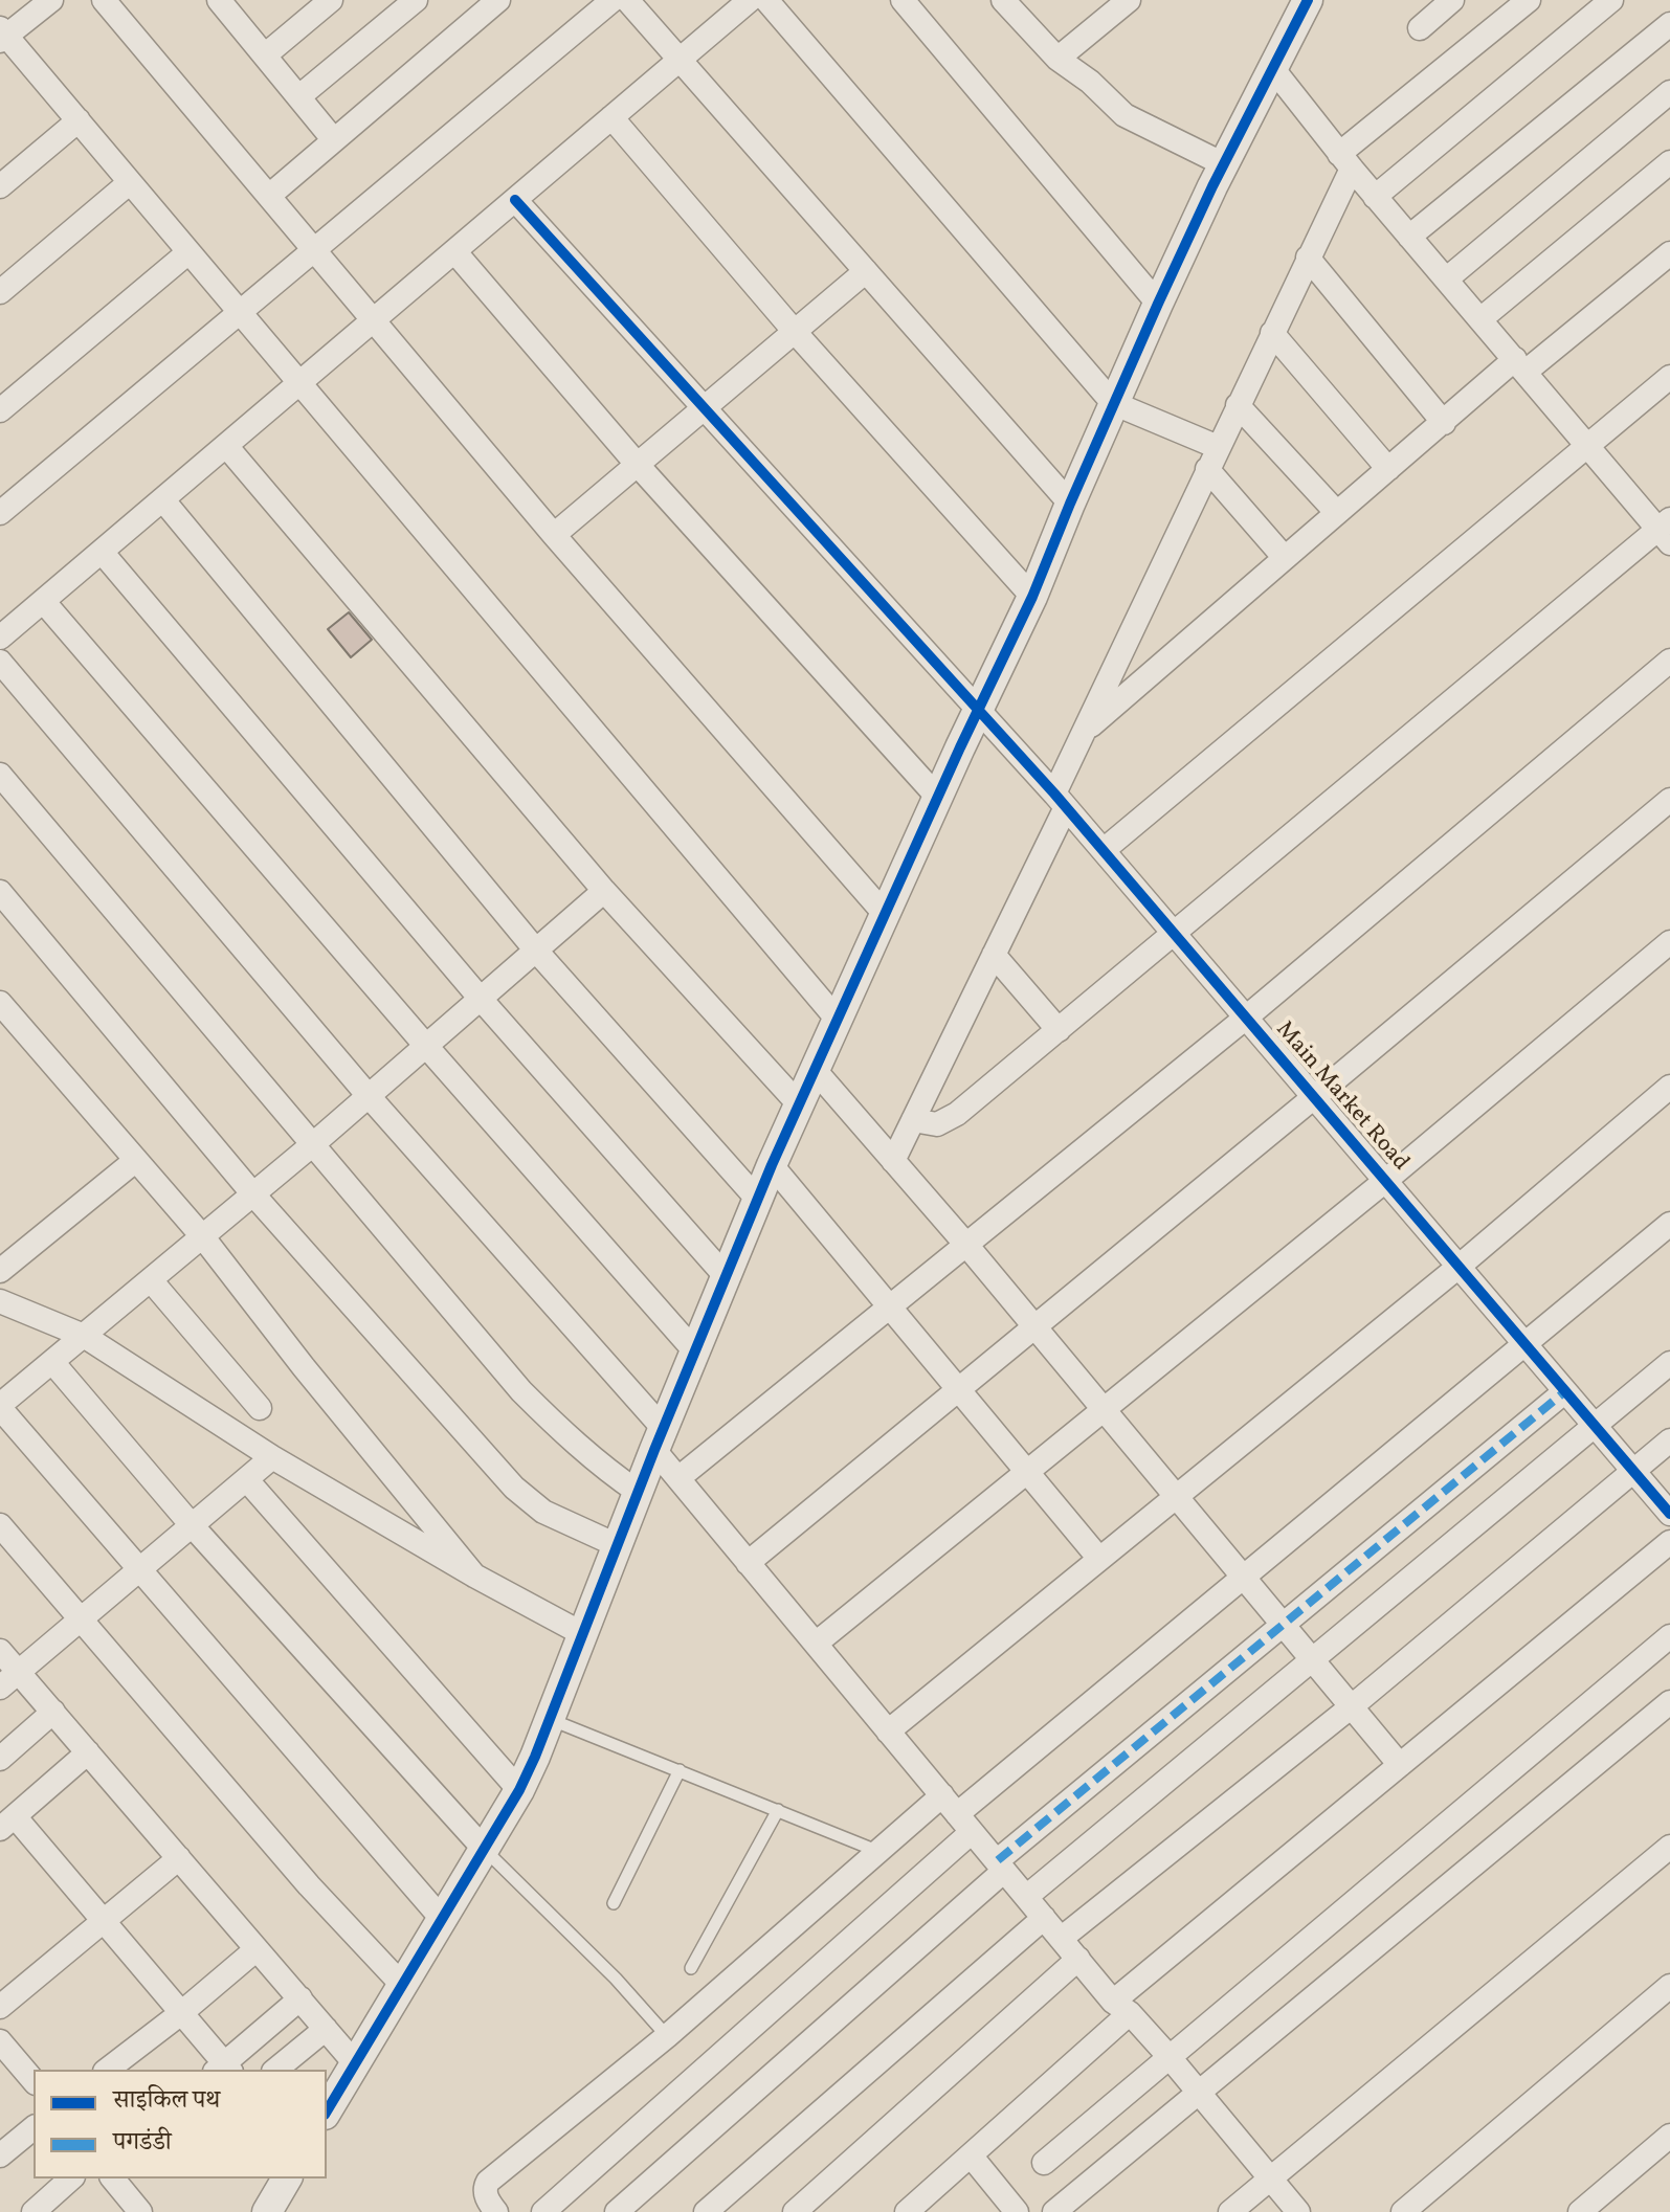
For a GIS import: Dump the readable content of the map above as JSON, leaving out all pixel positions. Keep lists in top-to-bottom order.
{
  "streets": {
    "street": ["Main Market Road"]
  },
  "legend": ["साइकिल पथ", "पगडंडी"]
}
